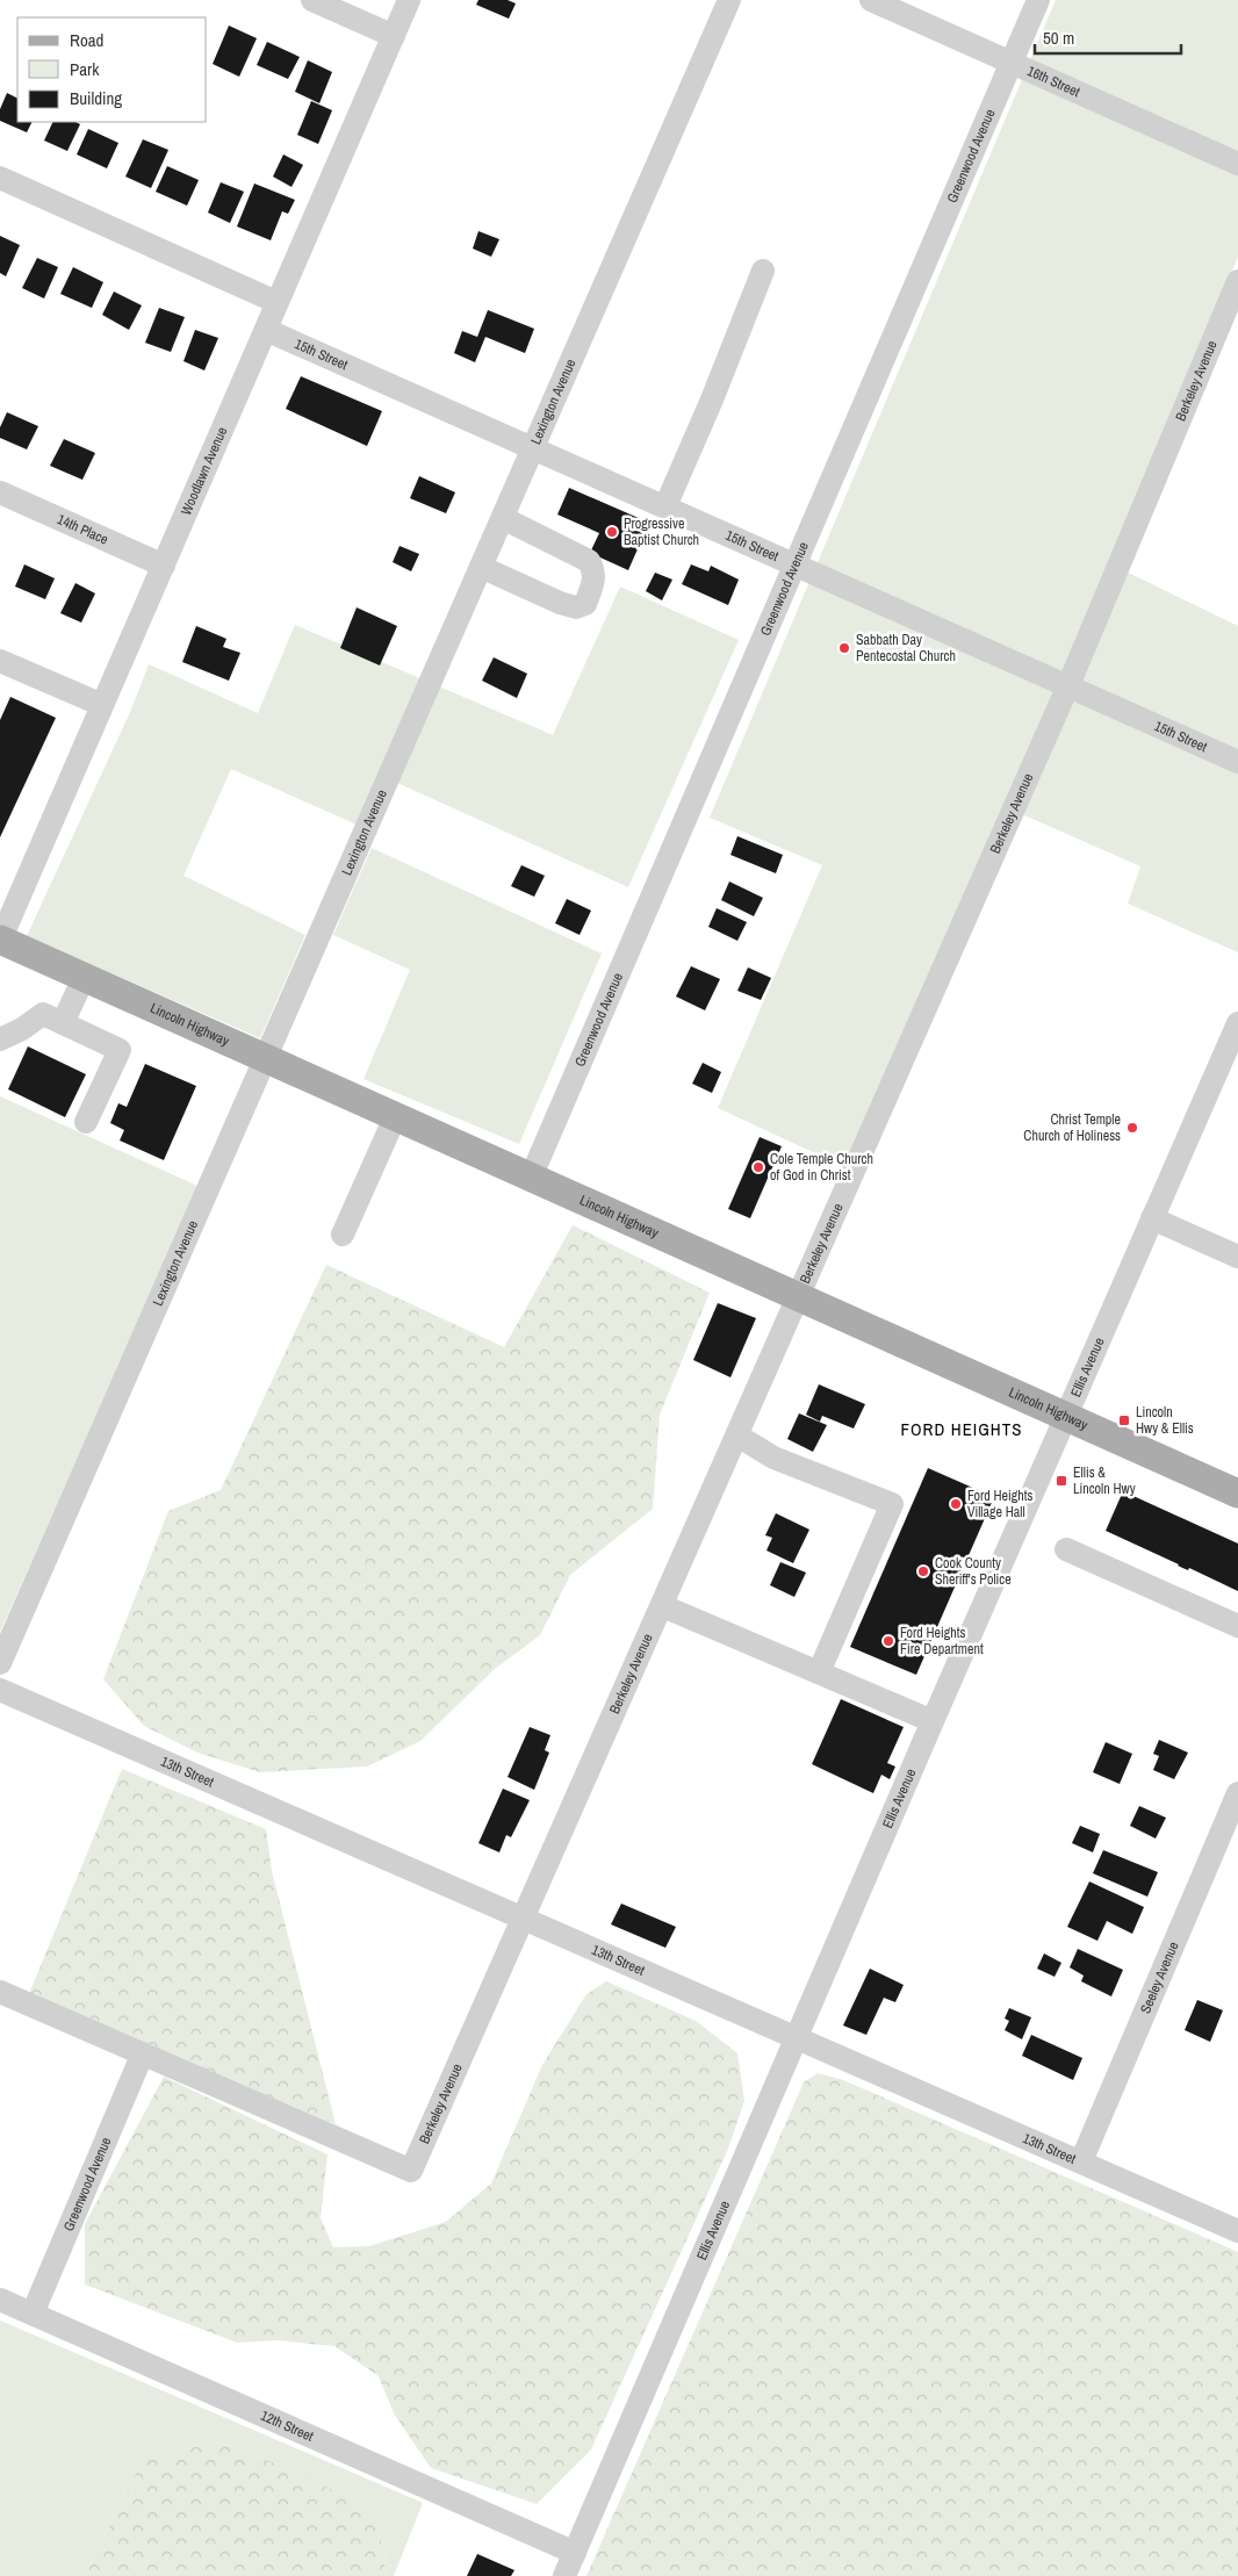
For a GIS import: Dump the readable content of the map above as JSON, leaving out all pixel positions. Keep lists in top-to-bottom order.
{
  "streets": {
    "main road": ["Lincoln Highway"],
    "street": [
      "16th Street",
      "Greenwood Avenue",
      "15th Street",
      "Berkeley Avenue",
      "Lexington Avenue",
      "Woodlawn Avenue",
      "14th Place",
      "Ellis Avenue",
      "13th Street",
      "Seeley Avenue",
      "12th Street"
    ]
  },
  "crossings": [
    ["16th Street", "Greenwood Avenue"],
    ["Greenwood Avenue", "15th Street"],
    ["Greenwood Avenue", "Berkeley Avenue"],
    ["Greenwood Avenue", "Lincoln Highway"],
    ["Greenwood Avenue", "12th Street"],
    ["15th Street", "Berkeley Avenue"],
    ["15th Street", "Lexington Avenue"],
    ["15th Street", "Woodlawn Avenue"],
    ["Berkeley Avenue", "Lincoln Highway"],
    ["Berkeley Avenue", "13th Street"],
    ["Lexington Avenue", "Lincoln Highway"],
    ["Woodlawn Avenue", "14th Place"],
    ["Woodlawn Avenue", "Lincoln Highway"],
    ["Lincoln Highway", "Ellis Avenue"],
    ["Ellis Avenue", "13th Street"],
    ["Ellis Avenue", "12th Street"],
    ["13th Street", "Seeley Avenue"]
  ],
  "districts": ["FORD HEIGHTS"],
  "places": {
    "other": [
      "Progressive Baptist Church",
      "Sabbath Day Pentecostal Church",
      "Christ Temple Church of Holiness",
      "Cole Temple Church of God in Christ",
      "Ford Heights Village Hall",
      "Cook County Sheriff's Police",
      "Ford Heights Fire Department"
    ],
    "transit": ["Lincoln Hwy & Ellis", "Ellis & Lincoln Hwy"]
  },
  "legend": ["Road", "Park", "Building"],
  "scale_bar": "50 m"
}
